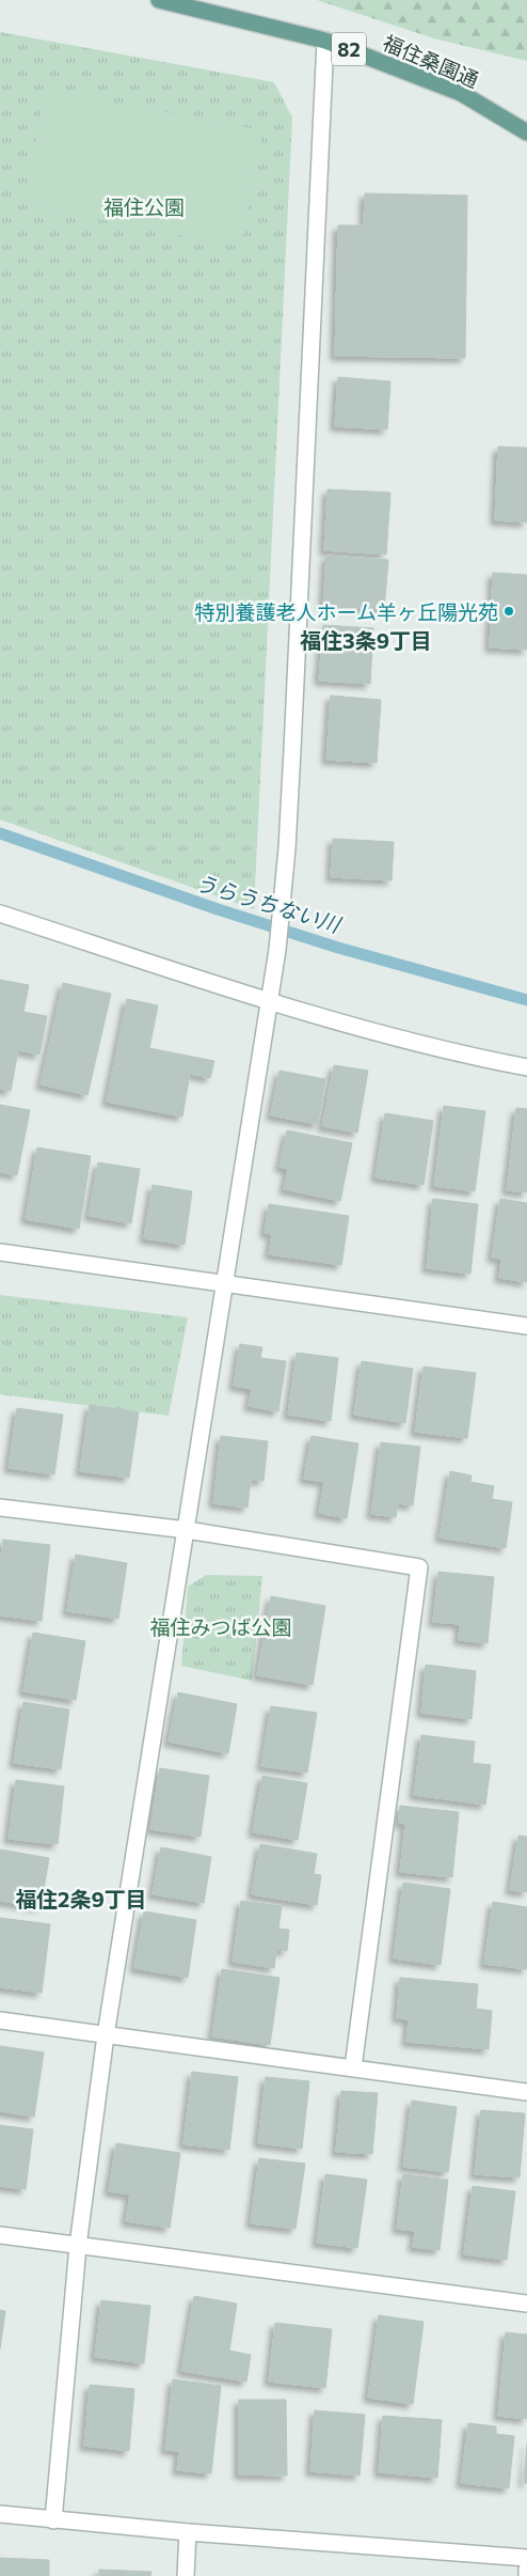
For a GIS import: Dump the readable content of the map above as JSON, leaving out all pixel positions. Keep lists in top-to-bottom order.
{
  "streets": {
    "main road": ["82", "福住桑園通"]
  },
  "districts": ["福住3条9丁目", "福住2条9丁目"],
  "water": ["うらうちない川"],
  "parks": ["福住公園", "福住みつば公園"],
  "places": ["特別養護老人ホーム羊ヶ丘陽光苑"]
}
